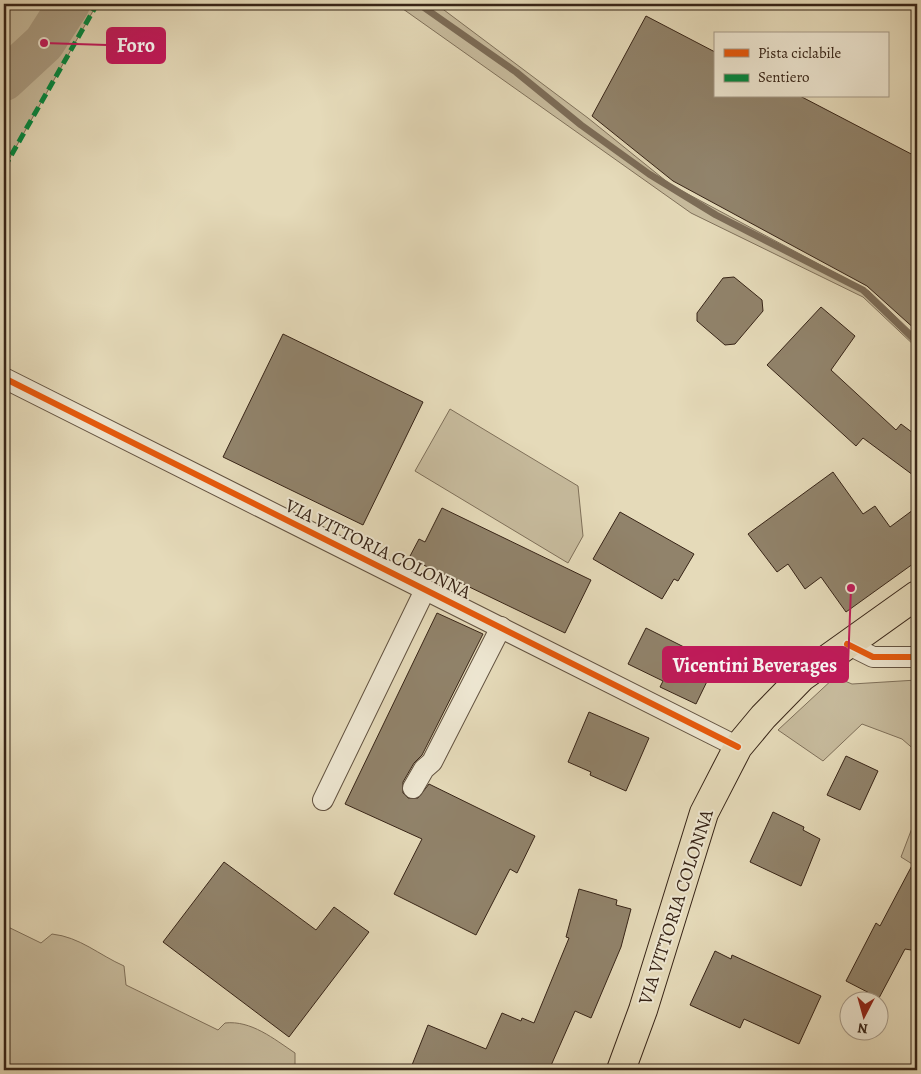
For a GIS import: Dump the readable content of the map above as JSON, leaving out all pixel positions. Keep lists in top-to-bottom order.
{
  "streets": {
    "main road": ["VIA VITTORIA COLONNA"]
  },
  "places": ["Foro", "Vicentini Beverages"],
  "legend": ["Pista ciclabile", "Sentiero"],
  "north": "bottom"
}
